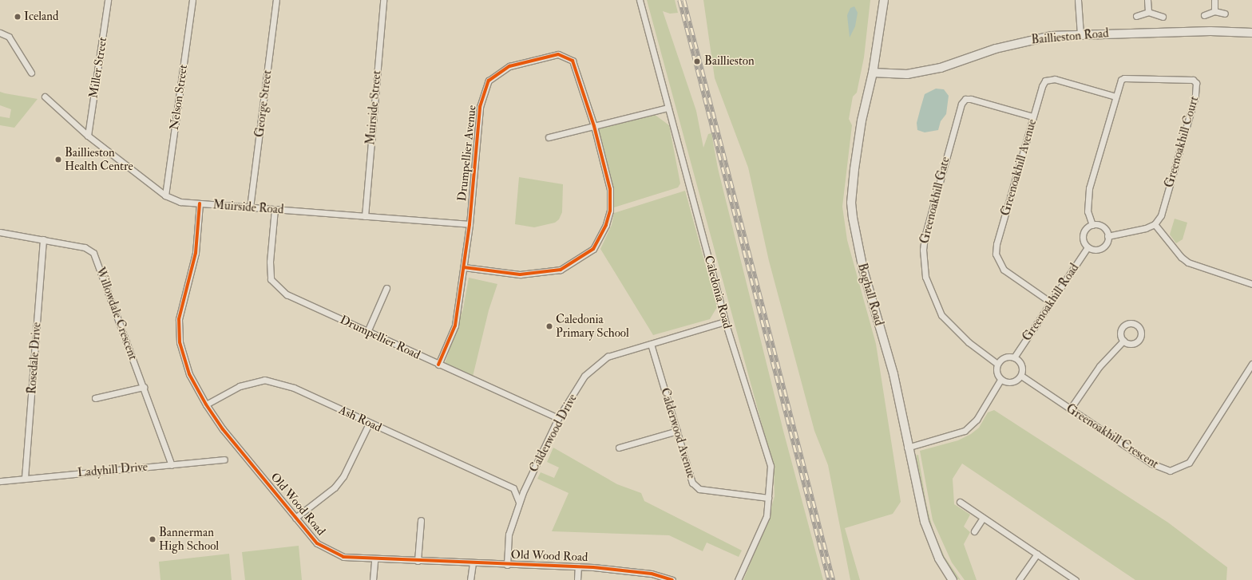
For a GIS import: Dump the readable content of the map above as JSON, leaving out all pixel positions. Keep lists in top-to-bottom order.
{
  "streets": {
    "street": [
      "Baillieston Road",
      "Miller Street",
      "Nelson Street",
      "George Street",
      "Muirside Street",
      "Greenoakhill Court",
      "Drumpellier Avenue",
      "Greenoakhill Avenue",
      "Greenoakhill Gate",
      "Muirside Road",
      "Caledonia Road",
      "Boghall Road",
      "Greenoakhill Road",
      "Willowdale Crescent",
      "Drumpellier Road",
      "Rosedale Drive",
      "Ash Road",
      "Calderwood Drive",
      "Calderwood Avenue",
      "Greenoakhill Crescent",
      "Ladyhill Drive",
      "Old Wood Road"
    ]
  },
  "crossings": [
    ["Baillieston Road", "Boghall Road"],
    ["Miller Street", "Muirside Road"],
    ["Nelson Street", "Muirside Road"],
    ["George Street", "Muirside Road"],
    ["Muirside Street", "Muirside Road"],
    ["Greenoakhill Court", "Greenoakhill Avenue"],
    ["Greenoakhill Court", "Greenoakhill Road"],
    ["Drumpellier Avenue", "Muirside Road"],
    ["Drumpellier Avenue", "Drumpellier Road"],
    ["Greenoakhill Avenue", "Greenoakhill Gate"],
    ["Greenoakhill Avenue", "Greenoakhill Road"],
    ["Greenoakhill Gate", "Greenoakhill Road"],
    ["Greenoakhill Gate", "Greenoakhill Crescent"],
    ["Muirside Road", "Drumpellier Road"],
    ["Muirside Road", "Old Wood Road"],
    ["Caledonia Road", "Calderwood Drive"],
    ["Caledonia Road", "Calderwood Avenue"],
    ["Greenoakhill Road", "Greenoakhill Crescent"],
    ["Willowdale Crescent", "Rosedale Drive"],
    ["Willowdale Crescent", "Ladyhill Drive"],
    ["Drumpellier Road", "Calderwood Drive"],
    ["Rosedale Drive", "Ladyhill Drive"],
    ["Ash Road", "Old Wood Road"],
    ["Calderwood Drive", "Calderwood Avenue"],
    ["Calderwood Drive", "Old Wood Road"]
  ],
  "places": [
    "Iceland",
    "Baillieston",
    "Baillieston Health Centre",
    "Caledonia Primary School",
    "Bannerman High School"
  ]
}
